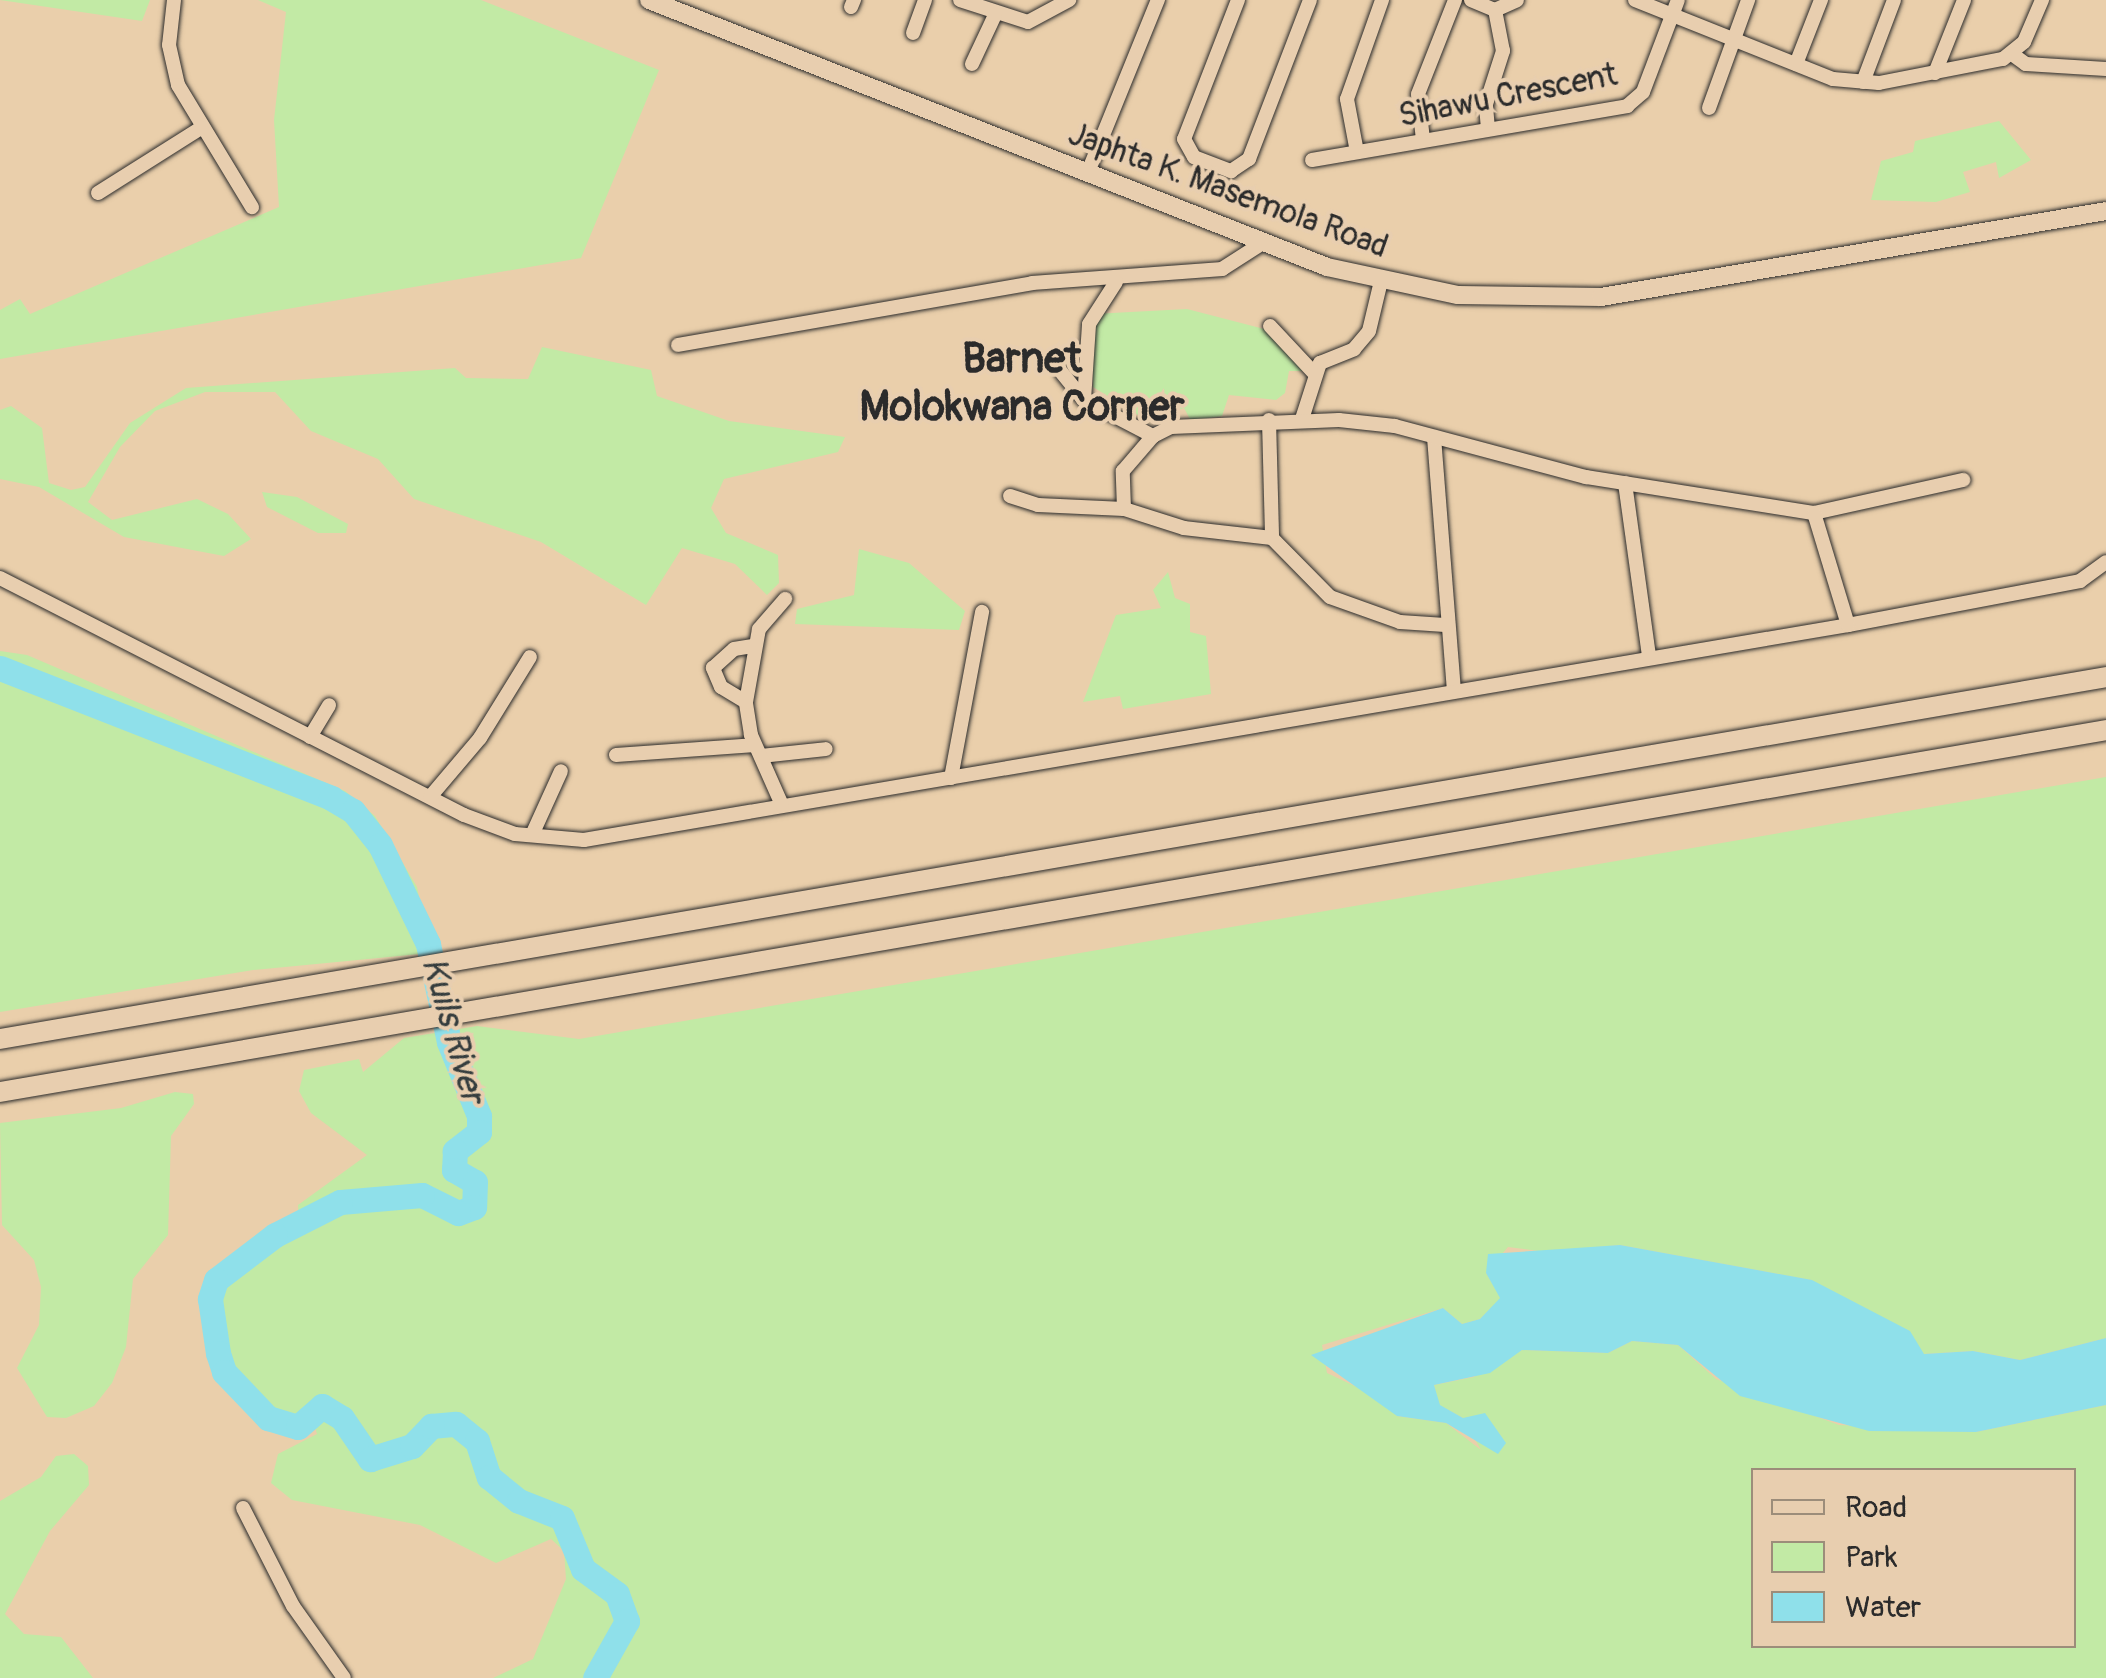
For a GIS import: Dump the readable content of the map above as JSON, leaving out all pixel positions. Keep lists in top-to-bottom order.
{
  "streets": {
    "main road": ["Japhta K. Masemola Road"],
    "street": ["Sihawu Crescent"]
  },
  "districts": ["Barnet Molokwana Corner"],
  "water": ["Kuils River"],
  "legend": ["Road", "Park", "Water"]
}
